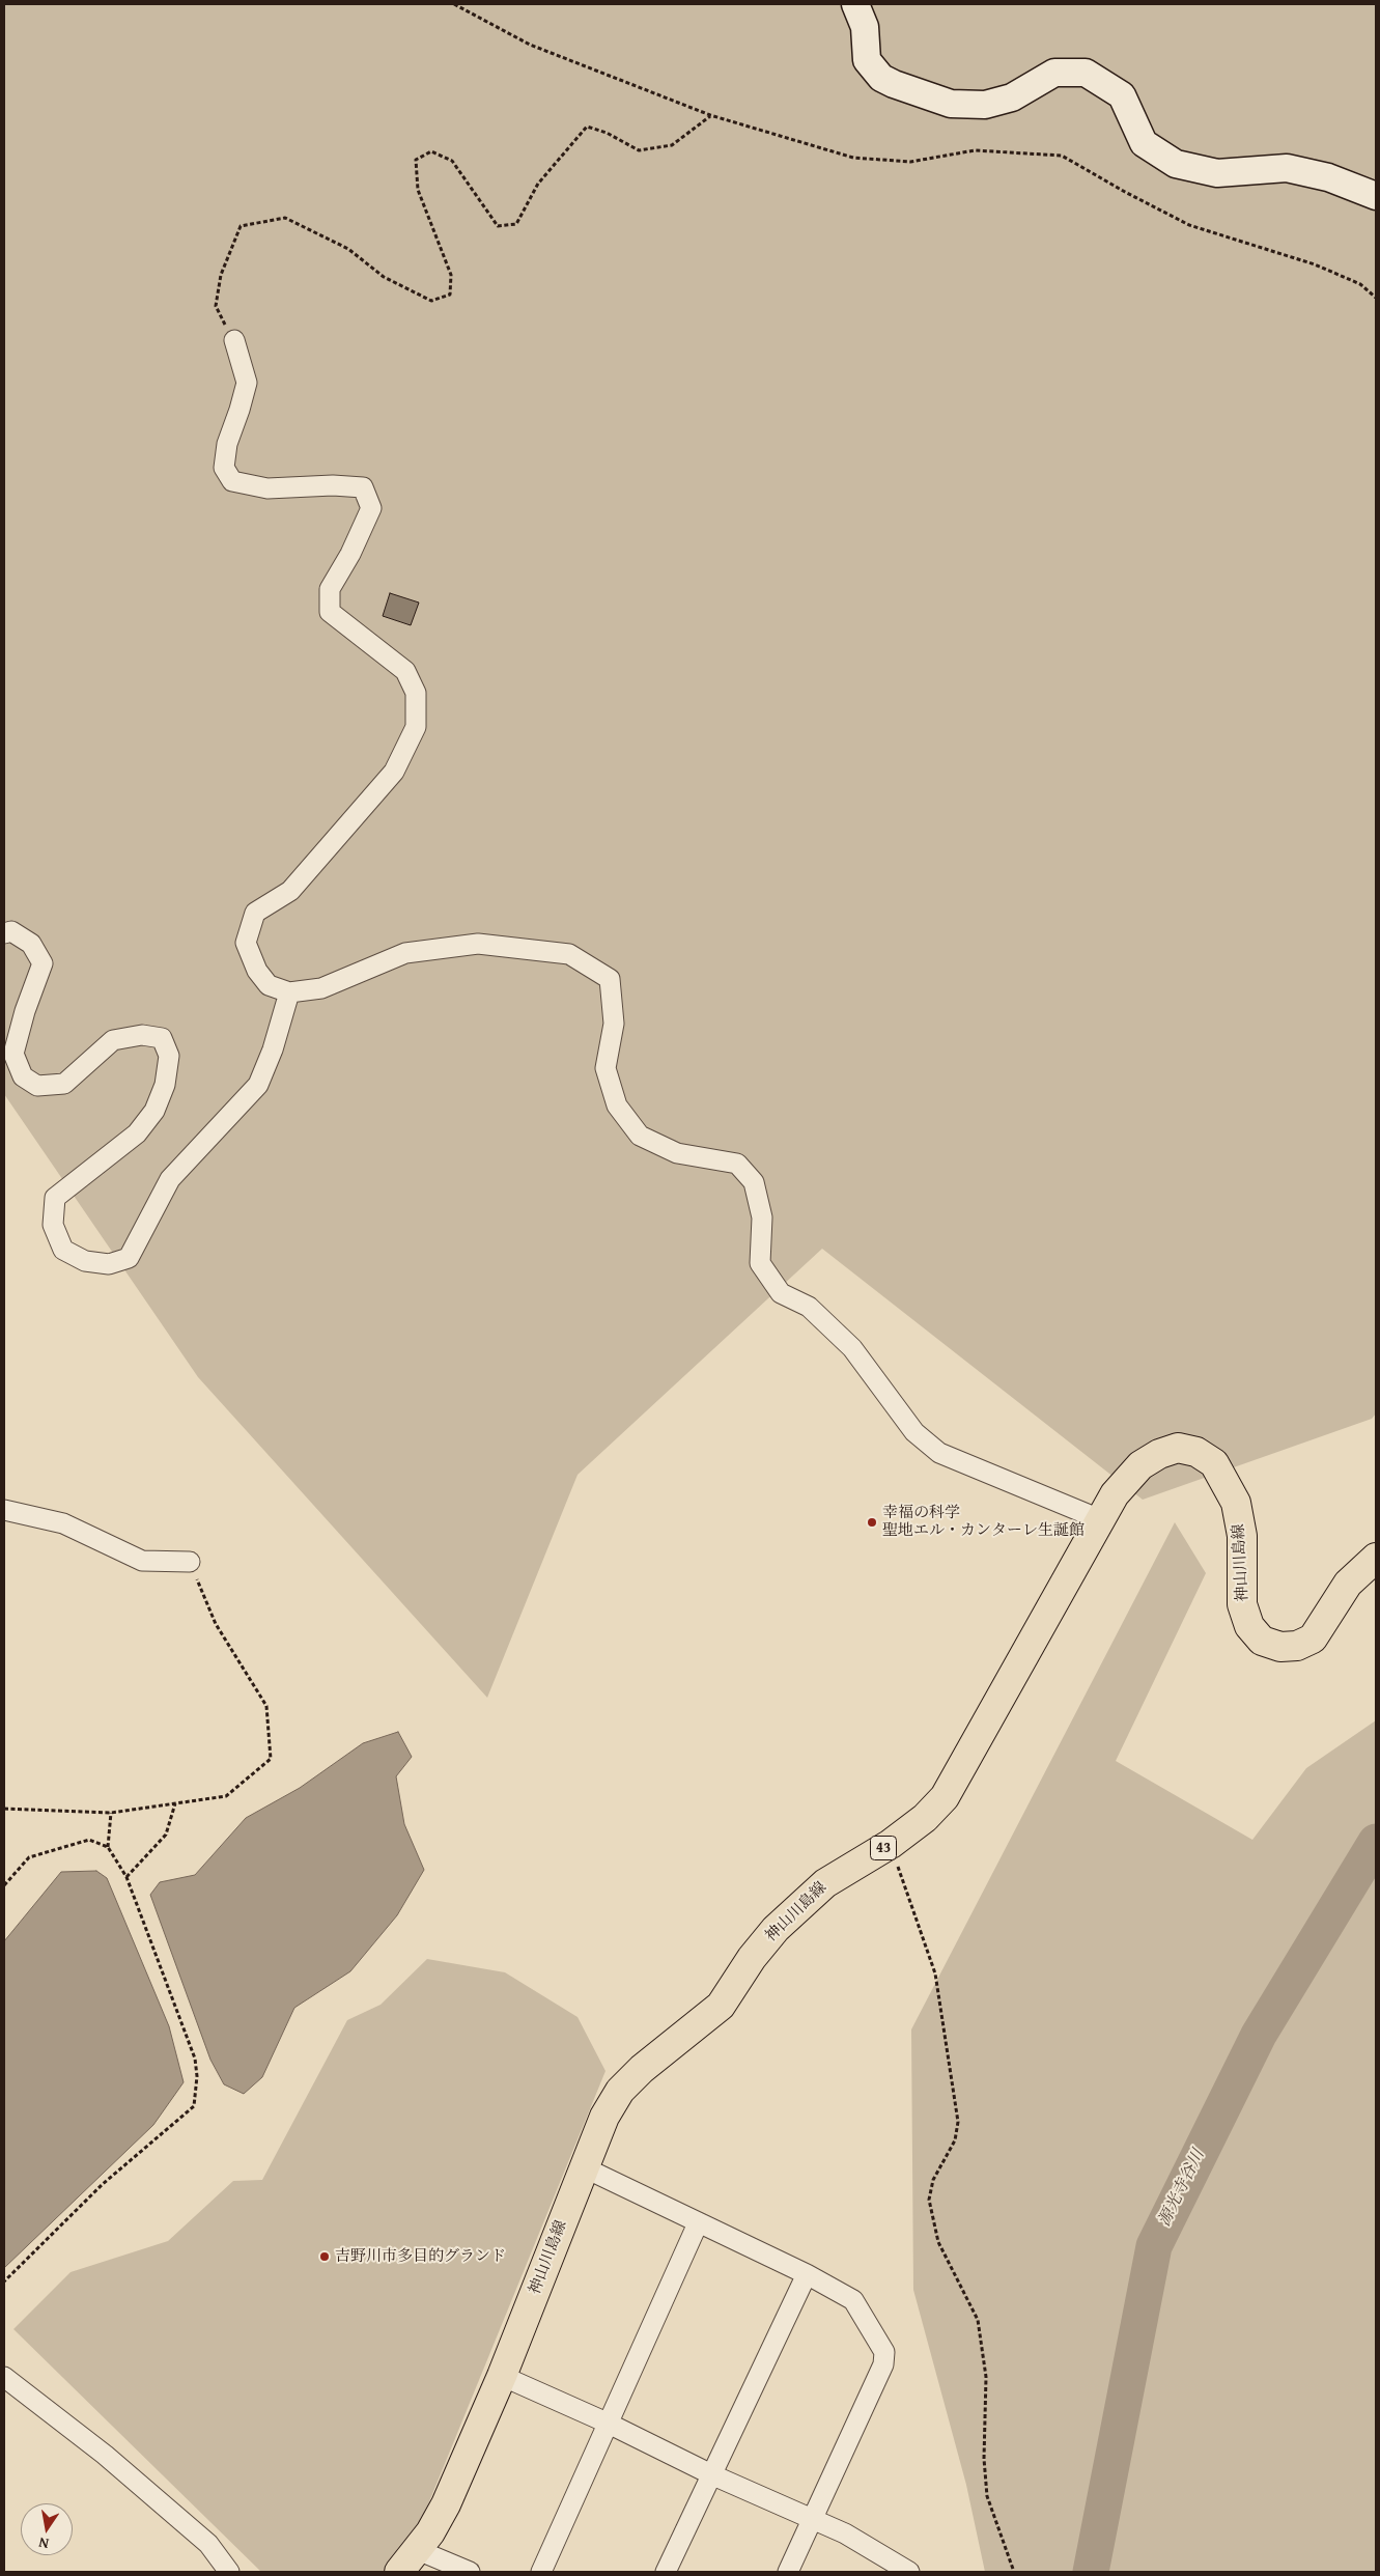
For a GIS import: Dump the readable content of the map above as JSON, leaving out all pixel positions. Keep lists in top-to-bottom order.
{
  "streets": {
    "main road": ["神山川島線", "43"]
  },
  "water": ["源光寺谷川"],
  "places": ["幸福の科学 聖地エル・カンターレ生誕館", "吉野川市多目的グランド"],
  "north": "bottom"
}
